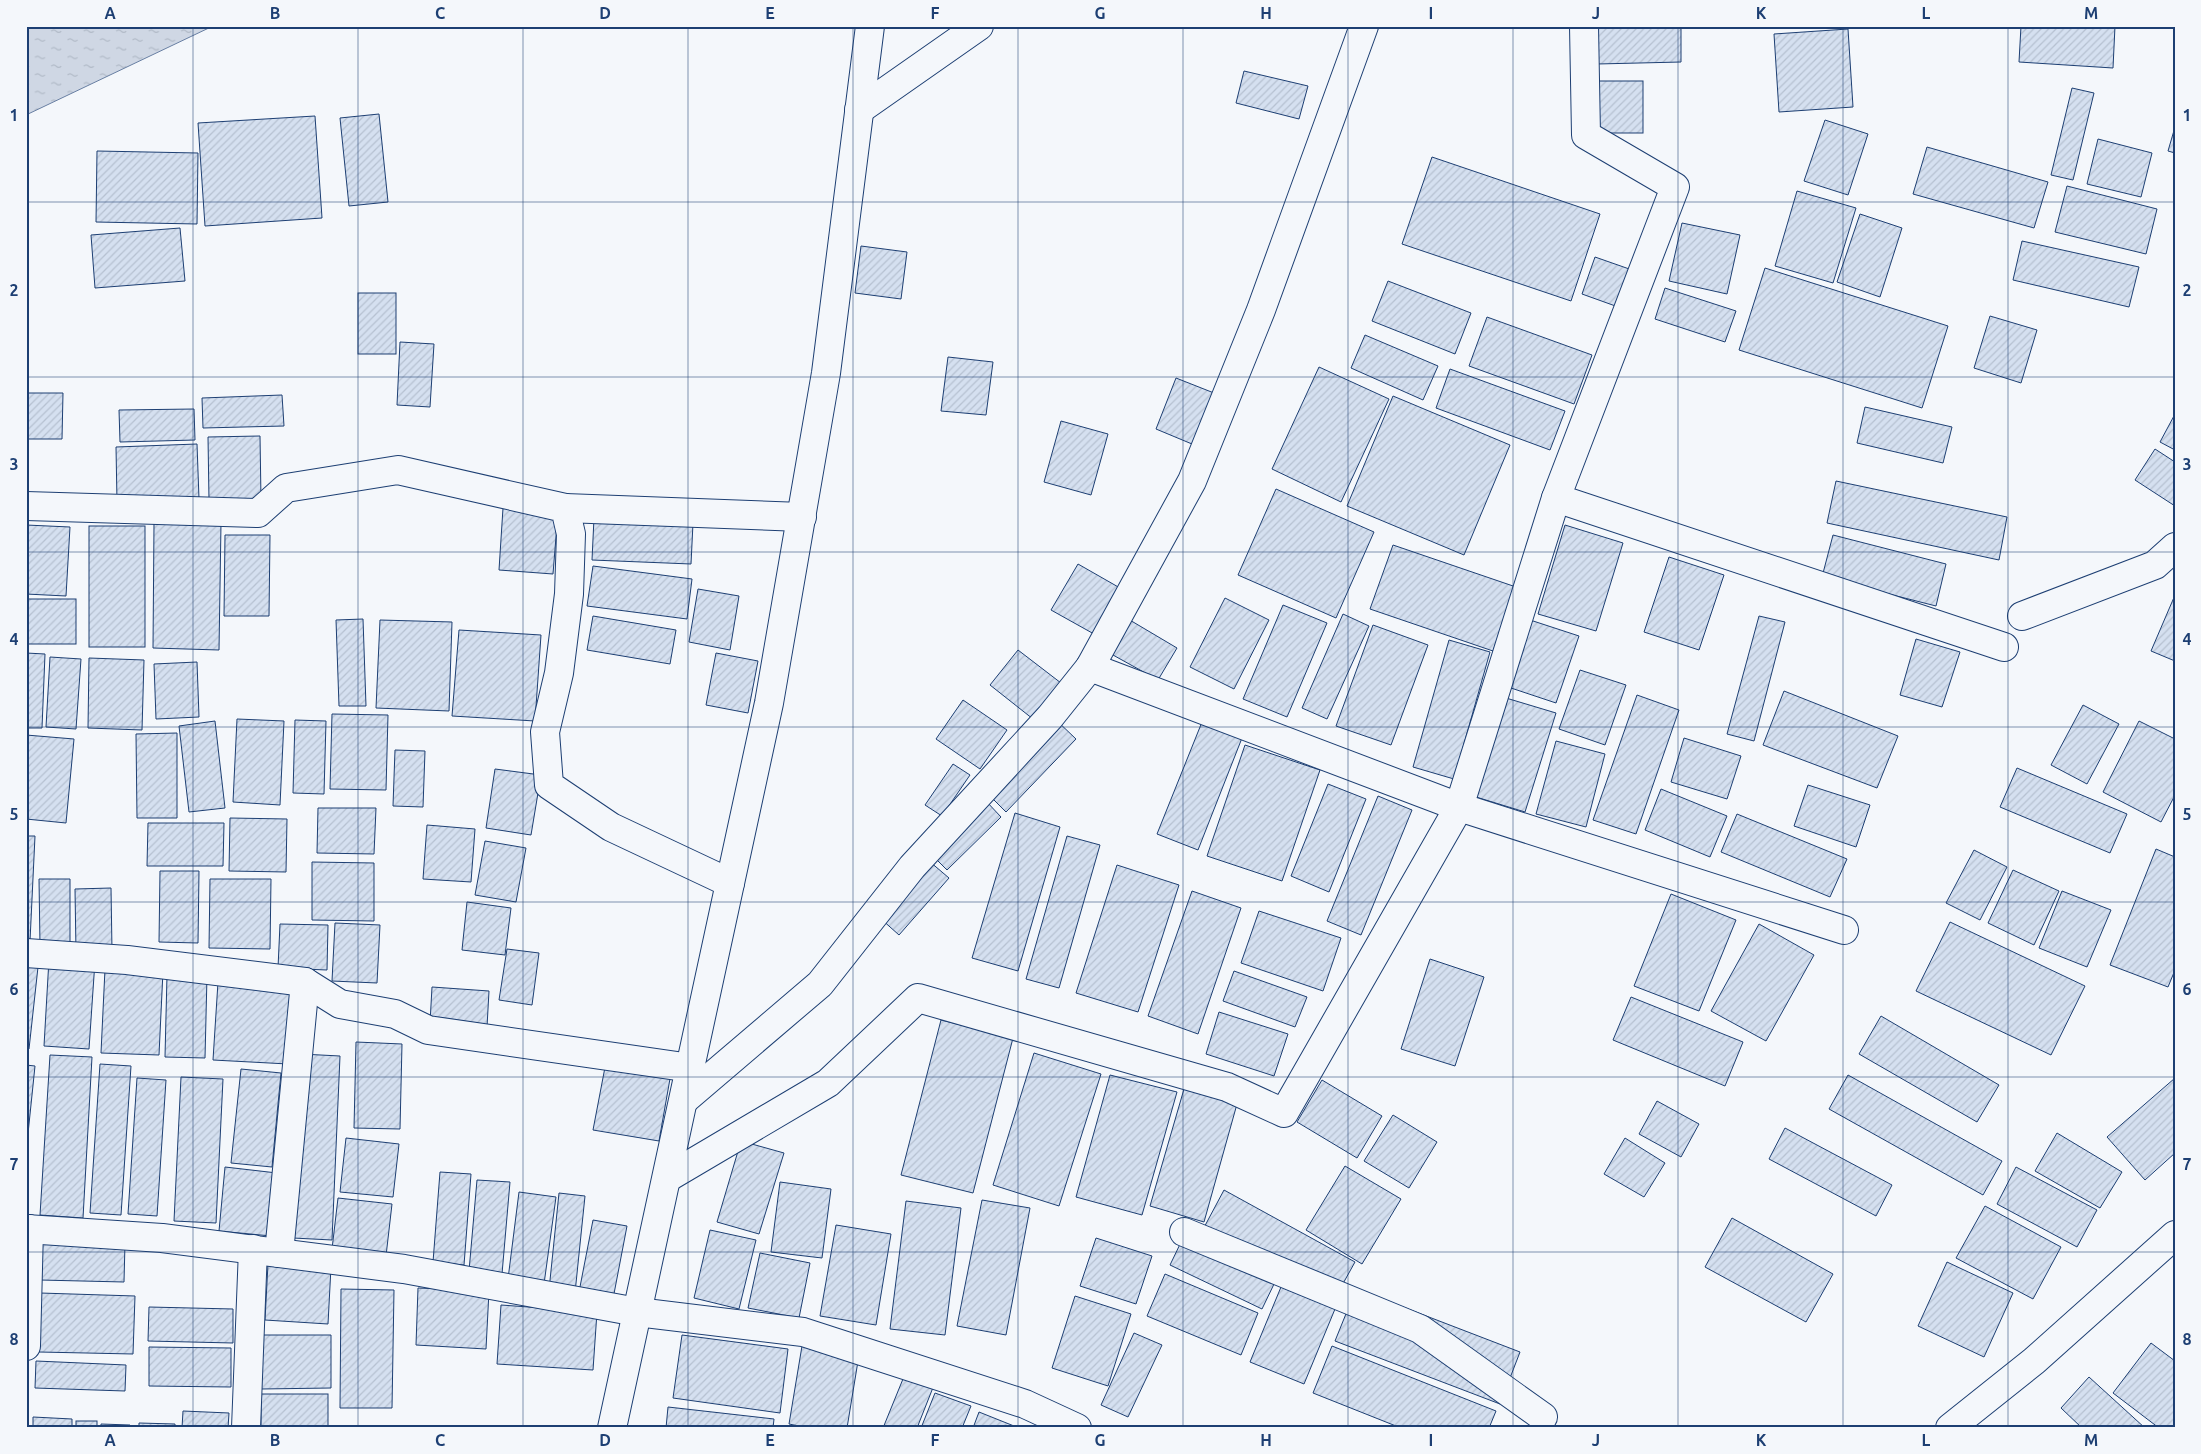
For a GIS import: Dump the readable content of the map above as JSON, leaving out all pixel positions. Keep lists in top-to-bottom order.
{
  "grid": {
    "columns": [
      "A",
      "B",
      "C",
      "D",
      "E",
      "F",
      "G",
      "H",
      "I",
      "J",
      "K",
      "L",
      "M"
    ],
    "rows": [
      "1",
      "2",
      "3",
      "4",
      "5",
      "6",
      "7",
      "8"
    ]
  }
}
